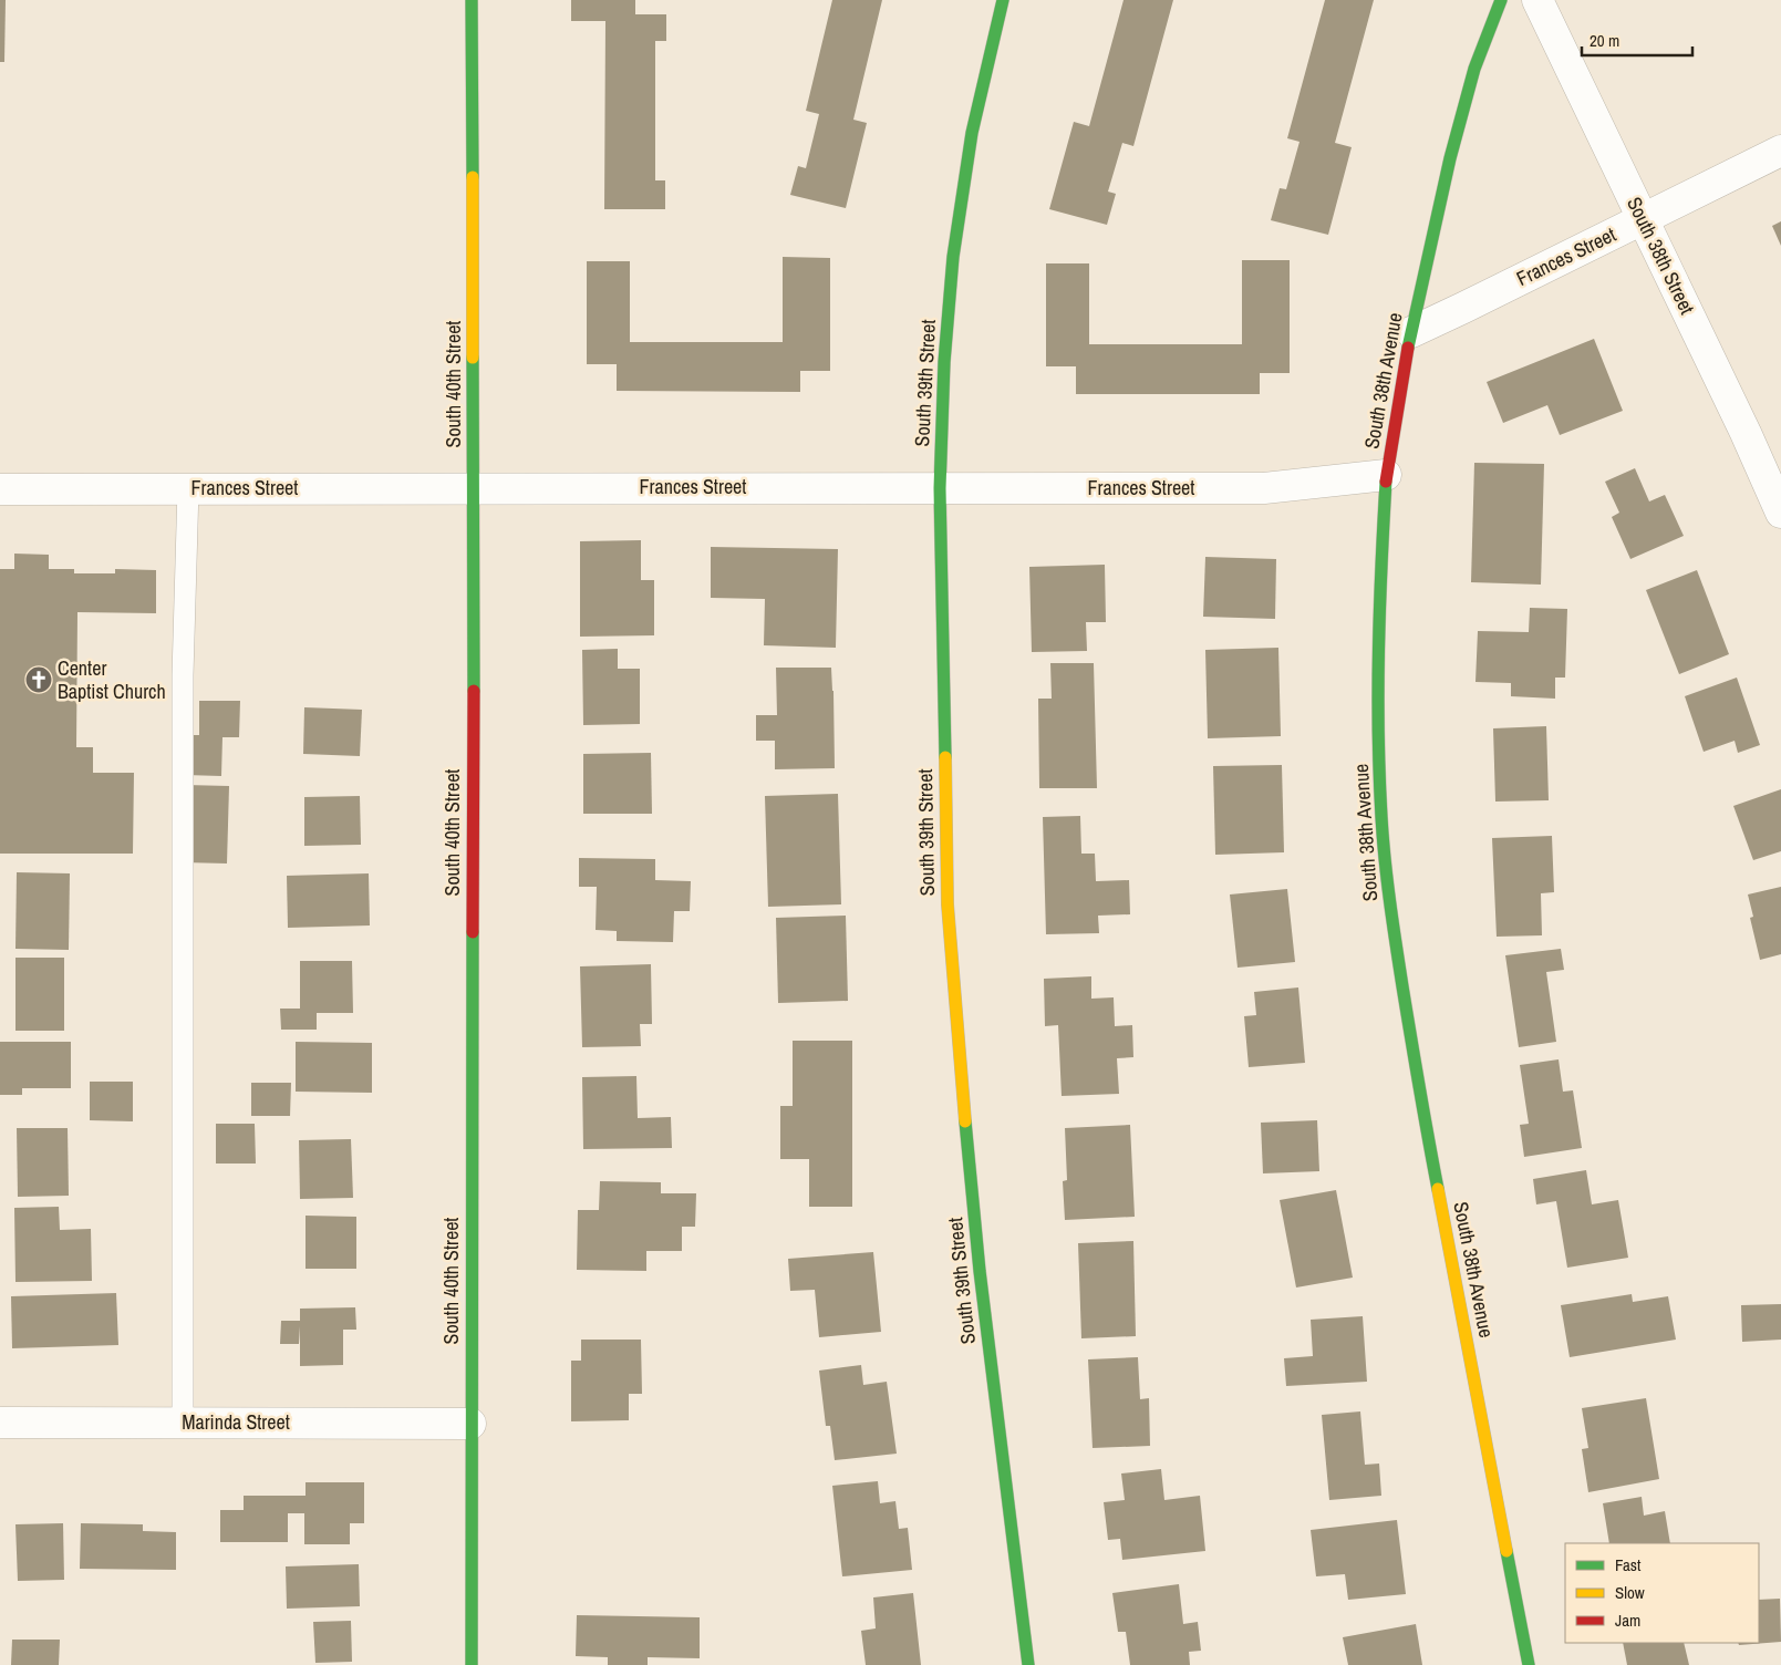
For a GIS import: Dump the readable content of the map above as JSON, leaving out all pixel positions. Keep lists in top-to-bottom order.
{
  "streets": {
    "street": [
      "South 38th Street",
      "Frances Street",
      "South 38th Avenue",
      "South 39th Street",
      "South 40th Street",
      "Marinda Street"
    ]
  },
  "crossings": [
    ["South 38th Street", "Frances Street"],
    ["Frances Street", "South 38th Avenue"],
    ["Frances Street", "South 39th Street"],
    ["Frances Street", "South 40th Street"],
    ["South 40th Street", "Marinda Street"]
  ],
  "places": {
    "church": ["Center Baptist Church"]
  },
  "legend": ["Fast", "Slow", "Jam"],
  "scale_bar": "20 m"
}
